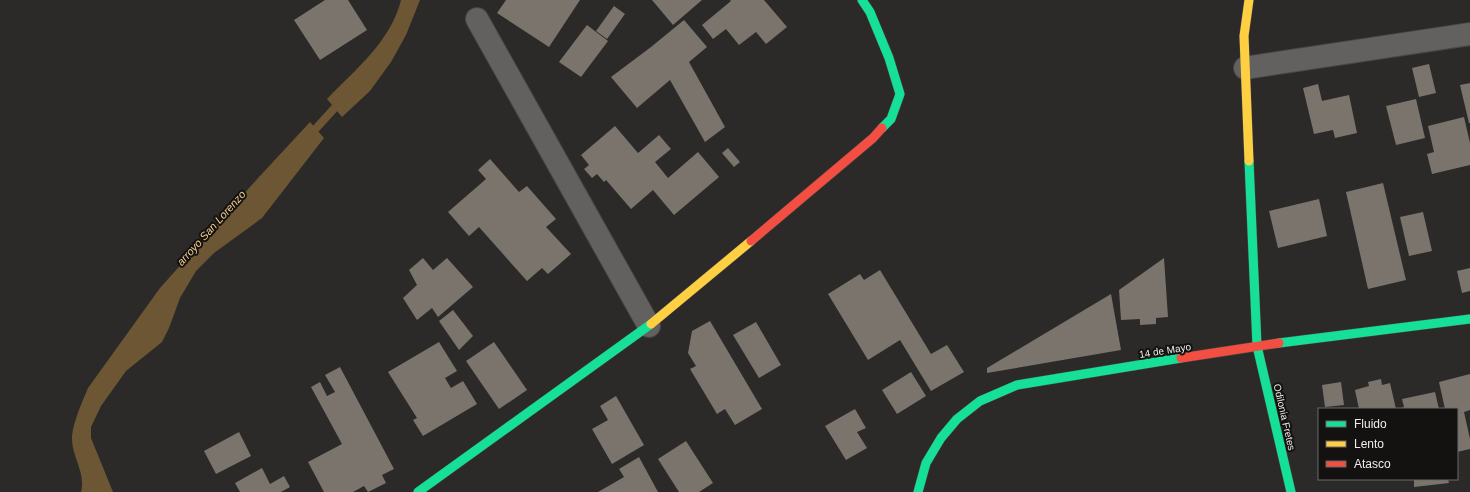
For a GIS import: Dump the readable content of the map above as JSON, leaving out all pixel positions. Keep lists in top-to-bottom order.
{
  "streets": {
    "street": ["14 de Mayo", "Odilonia Fretes"]
  },
  "crossings": [
    ["14 de Mayo", "Odilonia Fretes"]
  ],
  "water": ["arroyo San Lorenzo"],
  "legend": ["Fluido", "Lento", "Atasco"]
}
